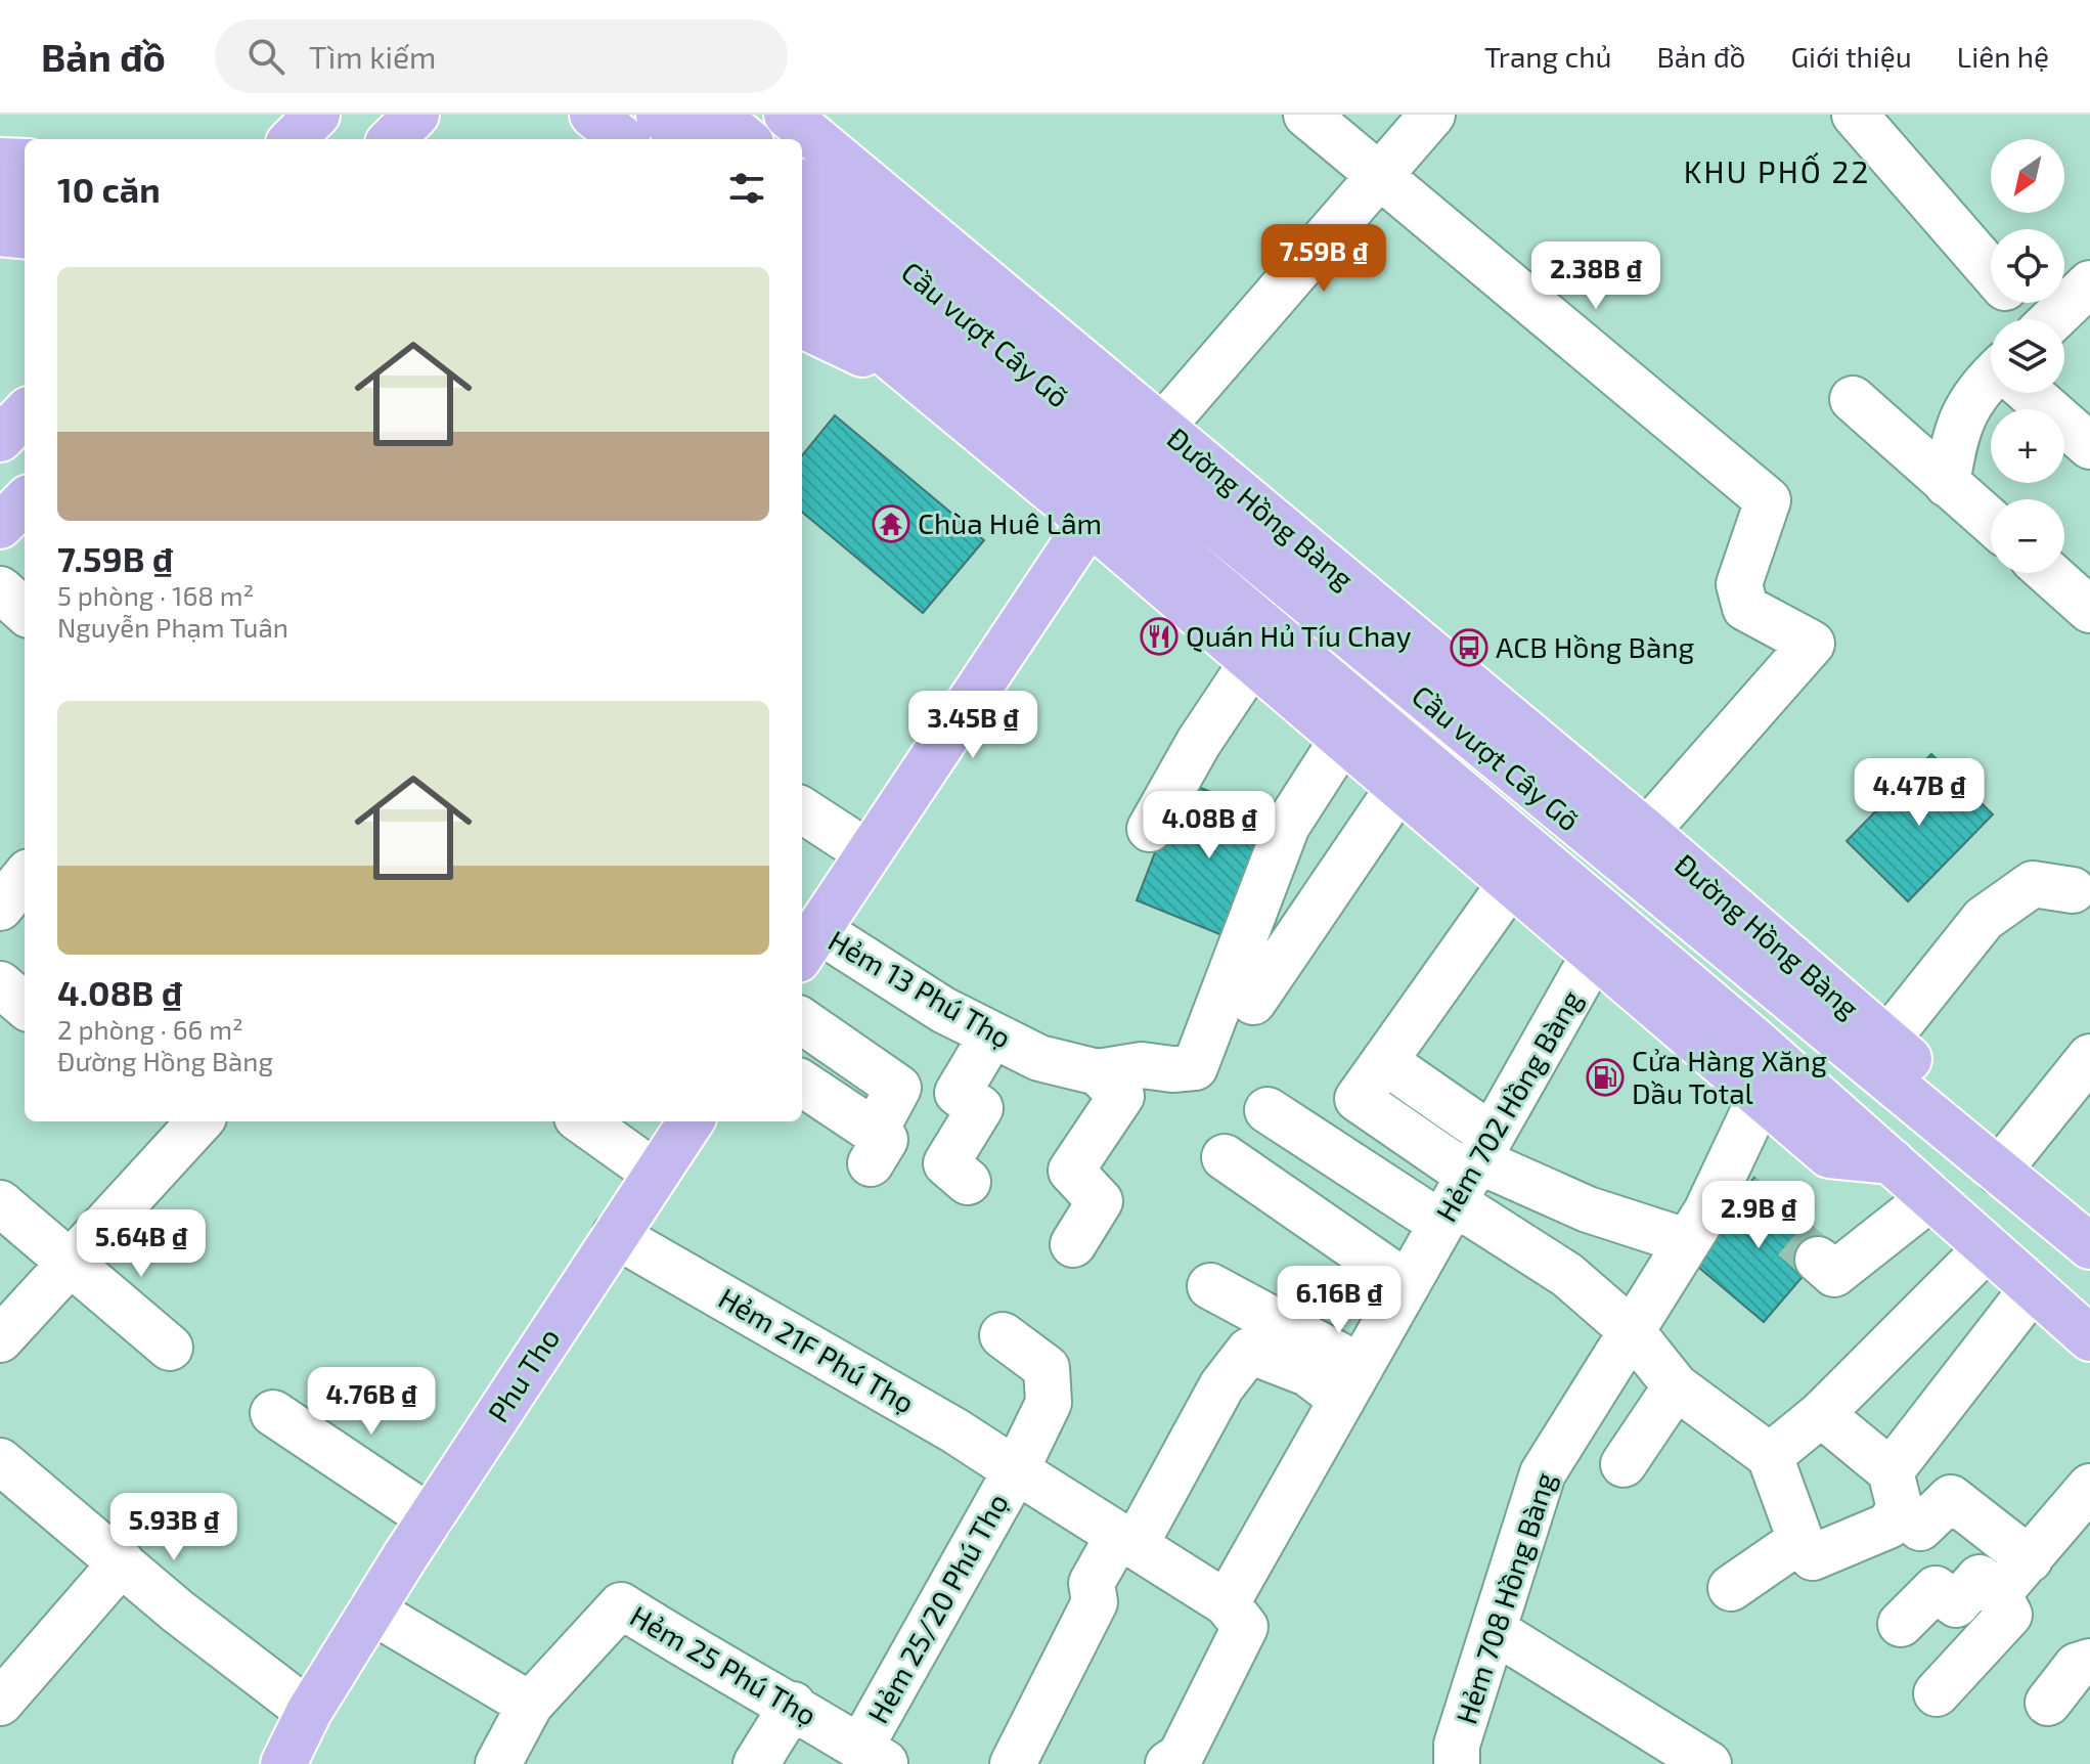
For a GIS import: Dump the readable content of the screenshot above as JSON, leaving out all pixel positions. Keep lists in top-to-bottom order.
{
  "streets": {
    "main road": ["Cầu vượt Cây Gõ", "Đường Hồng Bàng", "Phu Tho"],
    "street": [
      "Hẻm 13 Phú Thọ",
      "Hẻm 702 Hồng Bàng",
      "Hẻm 21F Phú Thọ",
      "Hẻm 708 Hồng Bàng",
      "Hẻm 25/20 Phú Thọ",
      "Hẻm 25 Phú Thọ"
    ]
  },
  "crossings": [
    ["Cầu vượt Cây Gõ", "Đường Hồng Bàng"],
    ["Hẻm 702 Hồng Bàng", "Hẻm 21F Phú Thọ"],
    ["Hẻm 21F Phú Thọ", "Phu Tho"],
    ["Hẻm 21F Phú Thọ", "Hẻm 25/20 Phú Thọ"],
    ["Hẻm 25/20 Phú Thọ", "Hẻm 25 Phú Thọ"]
  ],
  "districts": ["KHU PHỐ 22"],
  "places": {
    "temple": ["Chùa Huê Lâm"],
    "restaurant": ["Quán Hủ Tíu Chay"],
    "bus stop": ["ACB Hồng Bàng"],
    "fuel station": ["Cửa Hàng Xăng Dầu Total"]
  },
  "north": "bottom left",
  "page": {
    "header": "Bản đồ",
    "search": "Tìm kiếm",
    "nav": [
      "Trang chủ",
      "Bản đồ",
      "Giới thiệu",
      "Liên hệ"
    ],
    "map_buttons": ["+", "−"],
    "heading": "10 căn",
    "price": [
      "7.59B ₫",
      "2.38B ₫",
      "3.45B ₫",
      "4.47B ₫",
      "4.08B ₫",
      "2.9B ₫",
      "5.64B ₫",
      "6.16B ₫",
      "4.76B ₫",
      "5.93B ₫"
    ],
    "list": [
      {
        "name": "7.59B ₫",
        "note": "5 phòng · 168 m² · Nguyễn Phạm Tuân"
      },
      {
        "name": "4.08B ₫",
        "note": "2 phòng · 66 m² · Đường Hồng Bàng"
      }
    ]
  }
}
